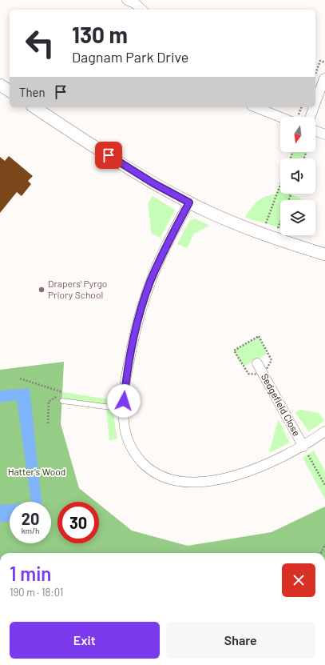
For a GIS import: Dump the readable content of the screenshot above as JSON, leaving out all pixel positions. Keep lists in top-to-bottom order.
{
  "streets": {
    "street": ["Sedgefield Close"]
  },
  "parks": ["Hatter's Wood"],
  "places": ["Drapers' Pyrgo Priory School"],
  "north": "bottom",
  "page": {
    "turn": ["130 m", "Dagnam Park Drive"],
    "then": "Then",
    "speed": "20 km/h",
    "limit": "30",
    "heading": ["1 min", "190 m · 18:01"],
    "buttons": ["Exit", "Share"]
  }
}
